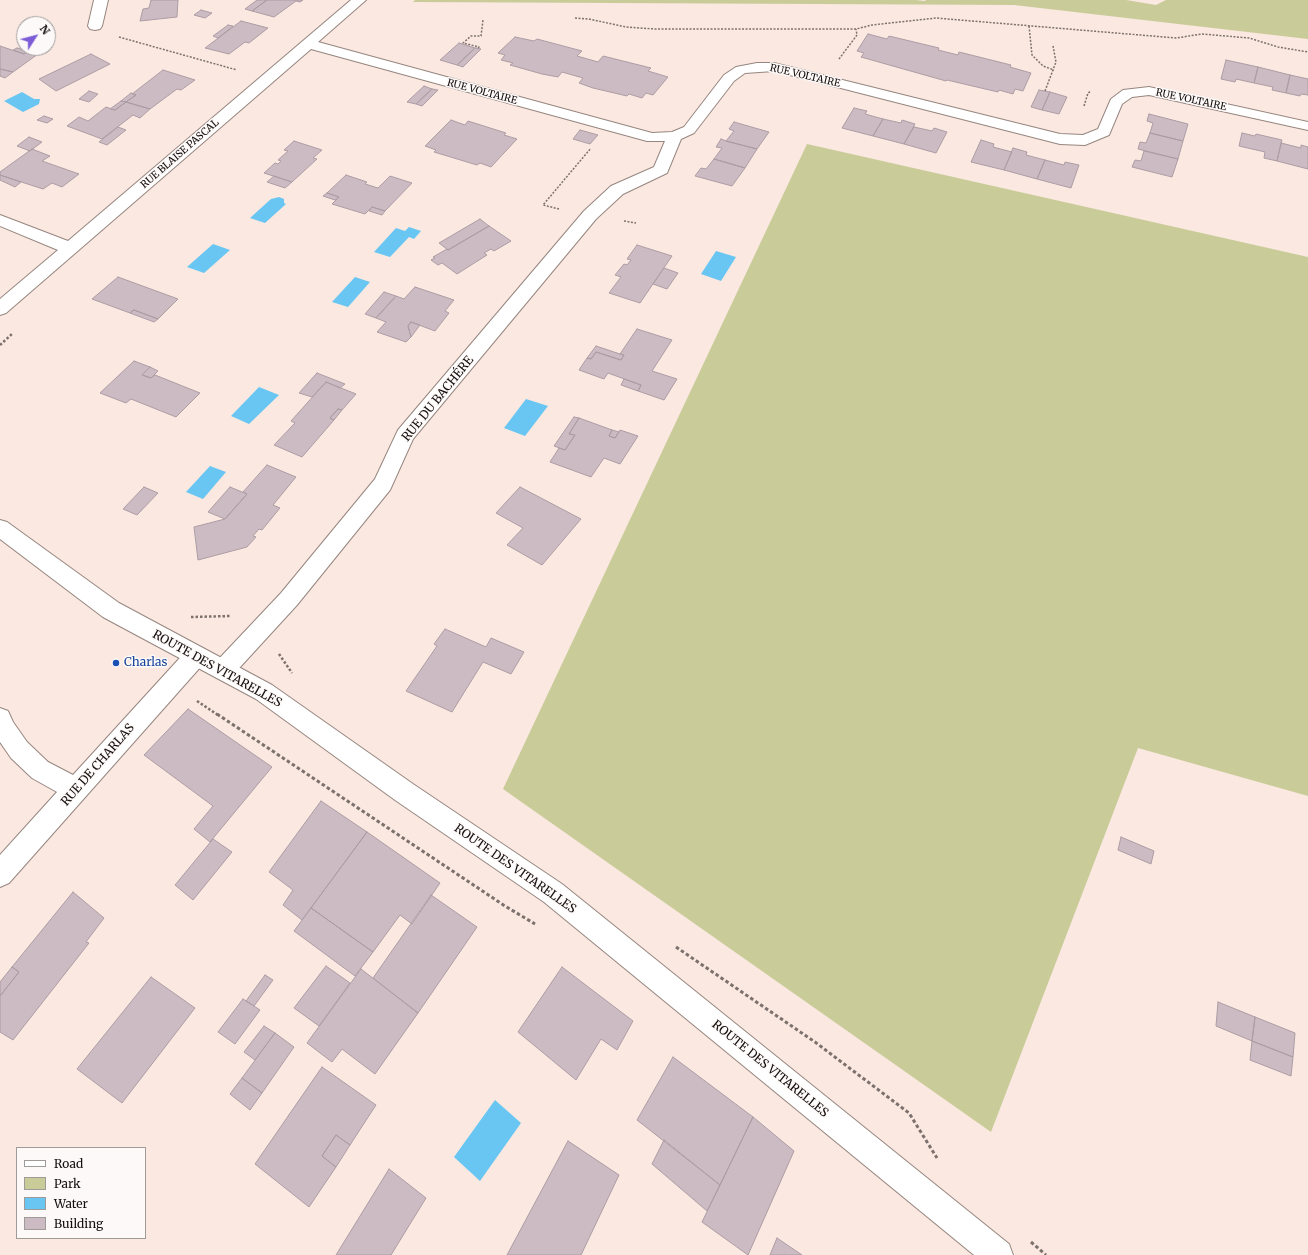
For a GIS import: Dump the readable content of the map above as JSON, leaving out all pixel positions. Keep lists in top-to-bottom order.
{
  "streets": {
    "street": [
      "RUE VOLTAIRE",
      "RUE BLAISE PASCAL",
      "RUE DU BACHÉRE",
      "ROUTE DES VITARELLES",
      "RUE DE CHARLAS"
    ]
  },
  "crossings": [
    ["RUE VOLTAIRE", "RUE BLAISE PASCAL"],
    ["RUE VOLTAIRE", "RUE DU BACHÉRE"],
    ["RUE DU BACHÉRE", "ROUTE DES VITARELLES"],
    ["ROUTE DES VITARELLES", "RUE DE CHARLAS"]
  ],
  "places": ["Charlas"],
  "legend": [
    "Road",
    "Park",
    "Water",
    "Building"
  ],
  "north": "top right"
}
